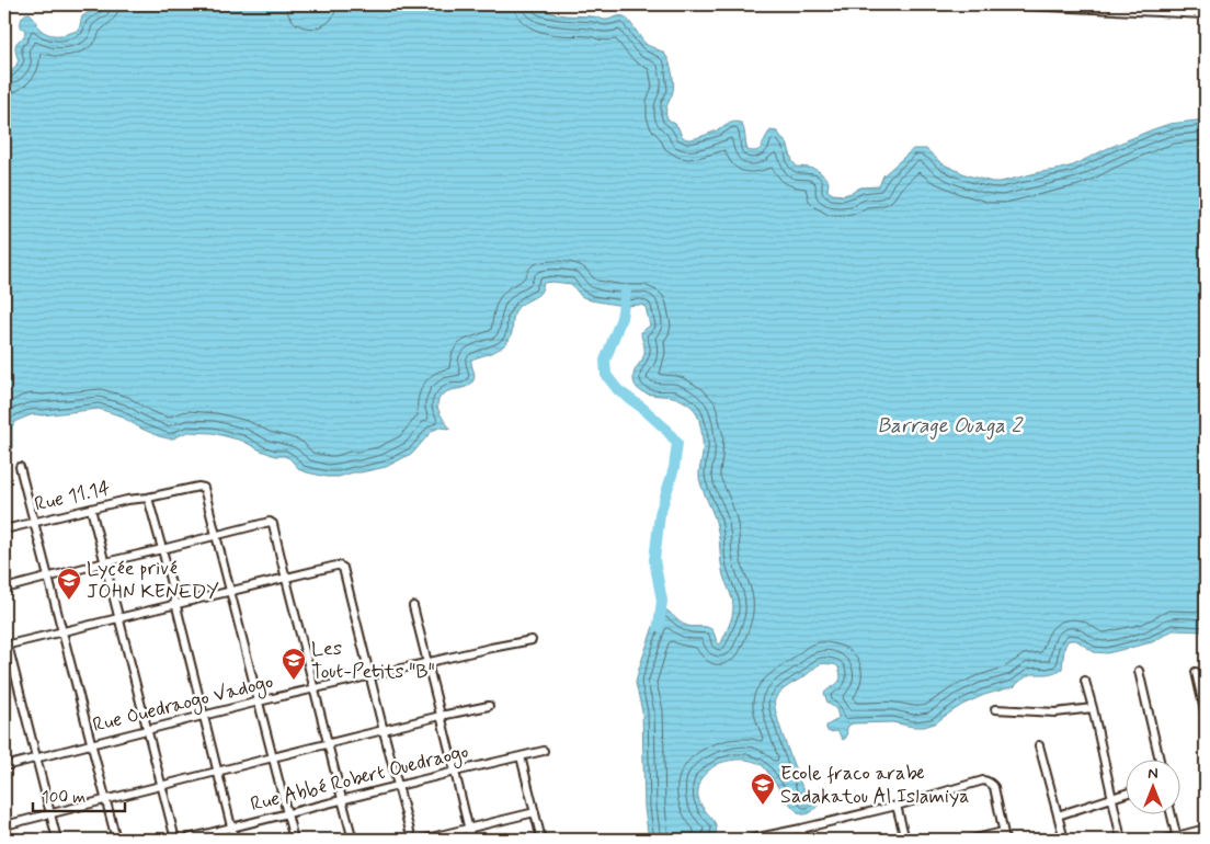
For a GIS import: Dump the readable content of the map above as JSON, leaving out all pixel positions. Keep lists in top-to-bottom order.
{
  "streets": {
    "street": ["Rue 11.14", "Rue Ouedraogo Vadogo", "Rue Abbé Robert Ouedraogo"]
  },
  "water": ["Barrage Ouaga 2"],
  "places": {
    "school or university": ["Lycée privé JOHN KENEDY", "Les Tout-Petits \"B\"", "Ecole fraco arabe Sadakatou Al Islamiya"]
  },
  "scale_bar": "100 m",
  "north": "top"
}
